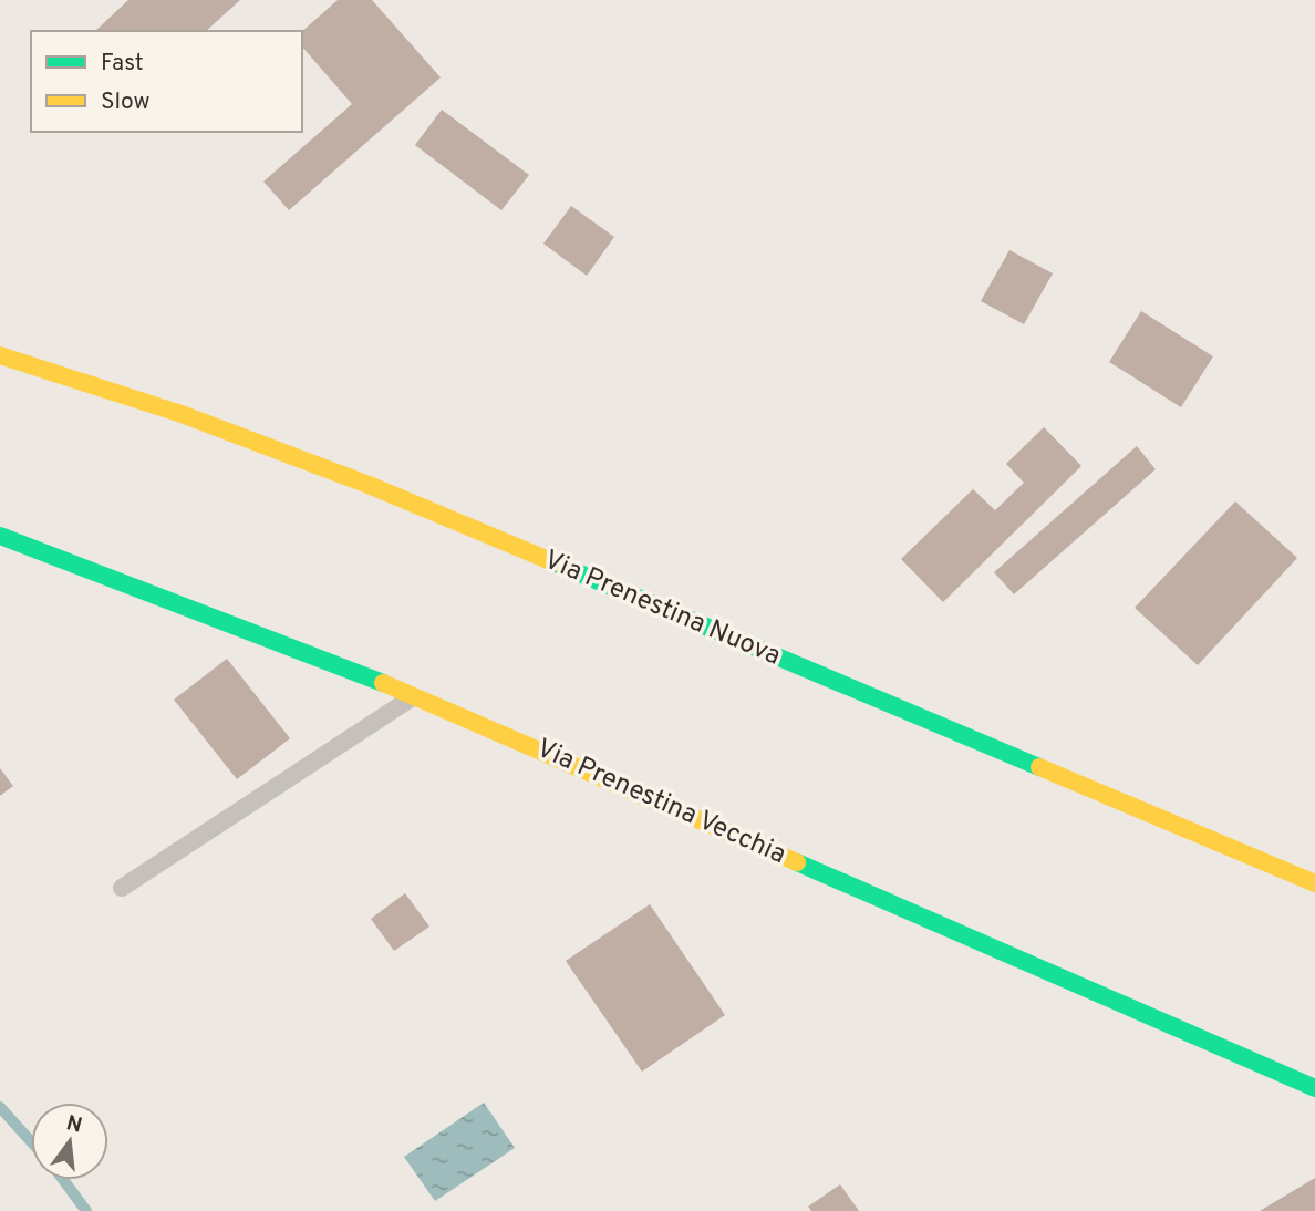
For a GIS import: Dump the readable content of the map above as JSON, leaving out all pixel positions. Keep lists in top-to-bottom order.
{
  "streets": {
    "street": ["Via Prenestina Nuova", "Via Prenestina Vecchia"]
  },
  "legend": ["Fast", "Slow"],
  "north": "top"
}
